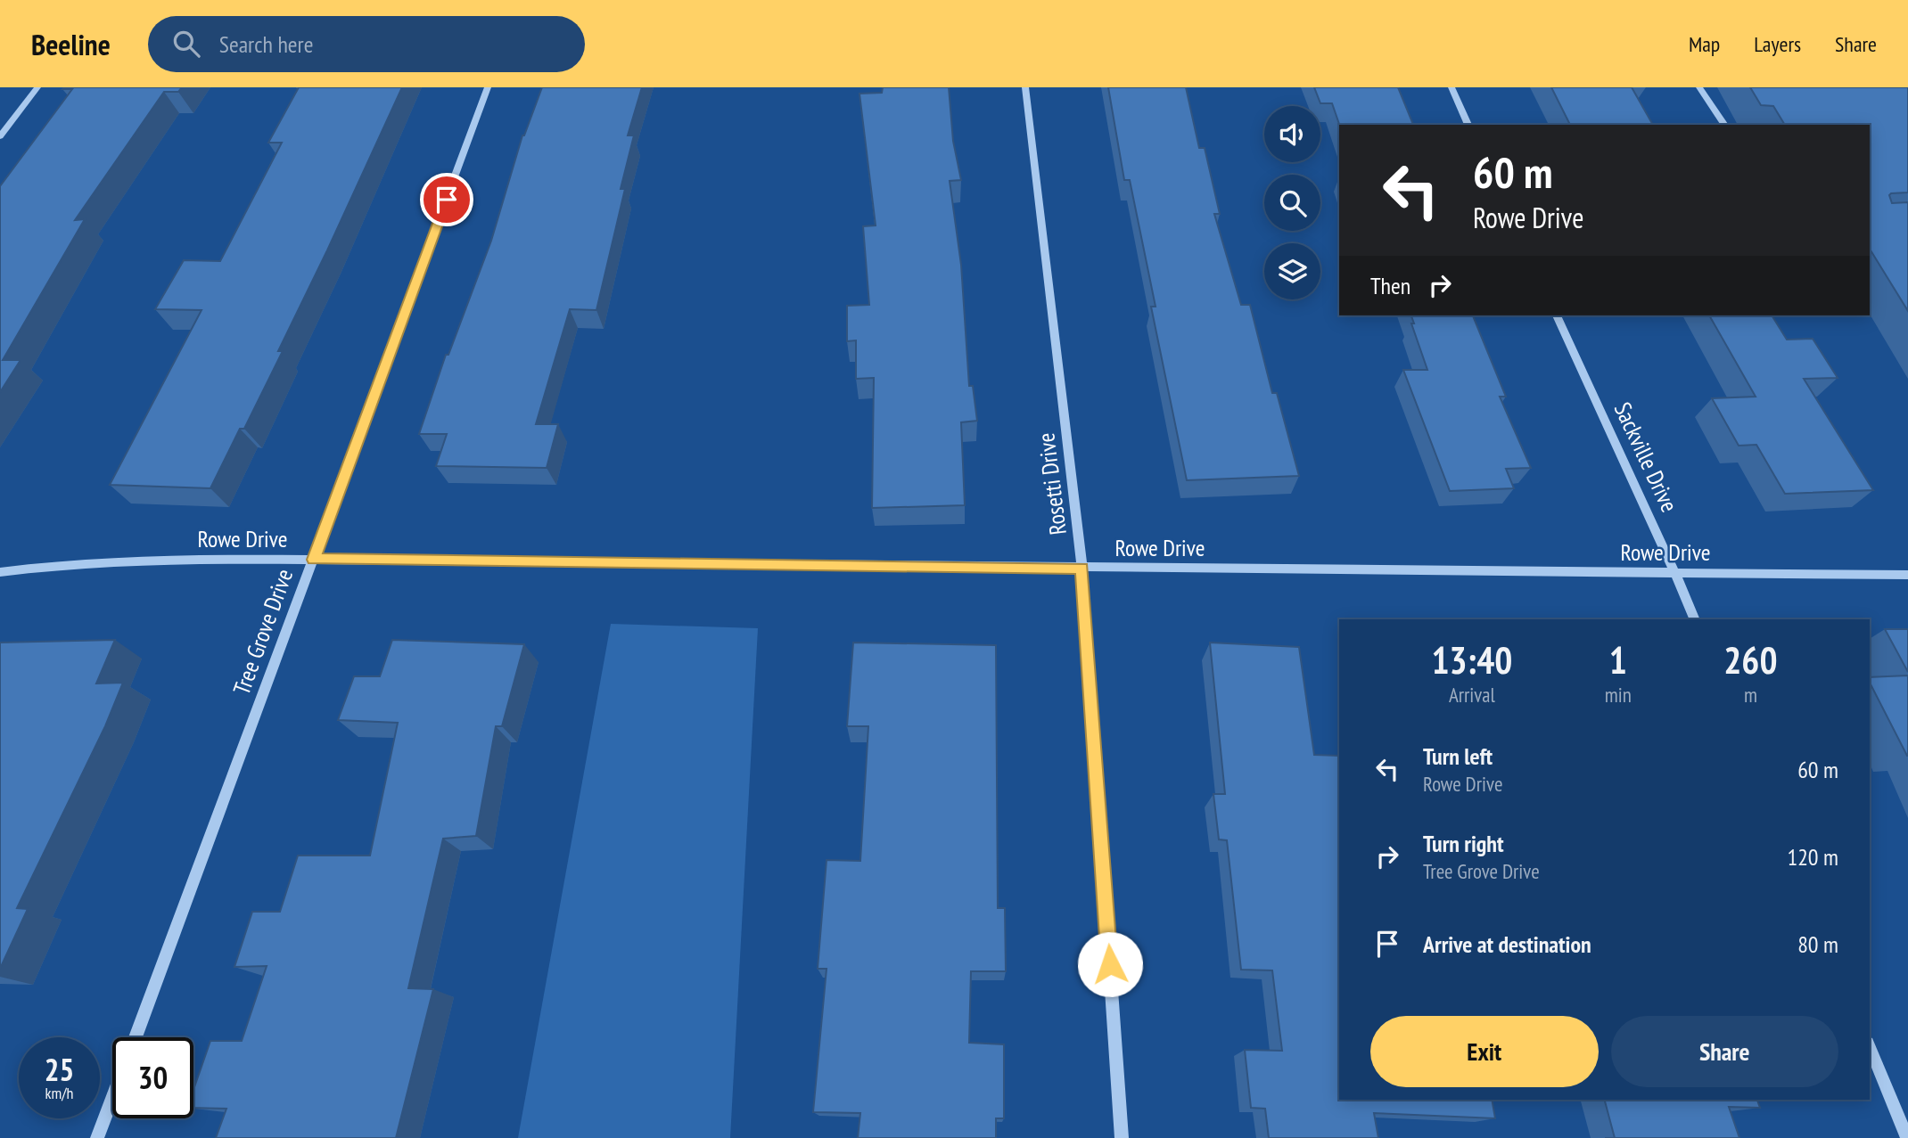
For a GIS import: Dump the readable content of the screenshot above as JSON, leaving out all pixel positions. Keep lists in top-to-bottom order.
{
  "streets": {
    "street": [
      "Sackville Drive",
      "Rosetti Drive",
      "Rowe Drive",
      "Tree Grove Drive"
    ]
  },
  "crossings": [
    ["Sackville Drive", "Rowe Drive"],
    ["Rosetti Drive", "Rowe Drive"],
    ["Rowe Drive", "Tree Grove Drive"]
  ],
  "page": {
    "header": "Beeline",
    "search": "Search here",
    "nav": ["Map", "Layers", "Share"],
    "turn": ["60 m", "Rowe Drive"],
    "then": "Then",
    "eta": [
      "13:40",
      "Arrival",
      "1",
      "min",
      "260",
      "m"
    ],
    "list": [
      {
        "name": "Turn left",
        "note": "Rowe Drive",
        "value": "60 m"
      },
      {
        "name": "Turn right",
        "note": "Tree Grove Drive",
        "value": "120 m"
      },
      {
        "name": "Arrive at destination",
        "value": "80 m"
      }
    ],
    "buttons": ["Exit", "Share"],
    "speed": "25 km/h",
    "limit": "30"
  }
}
